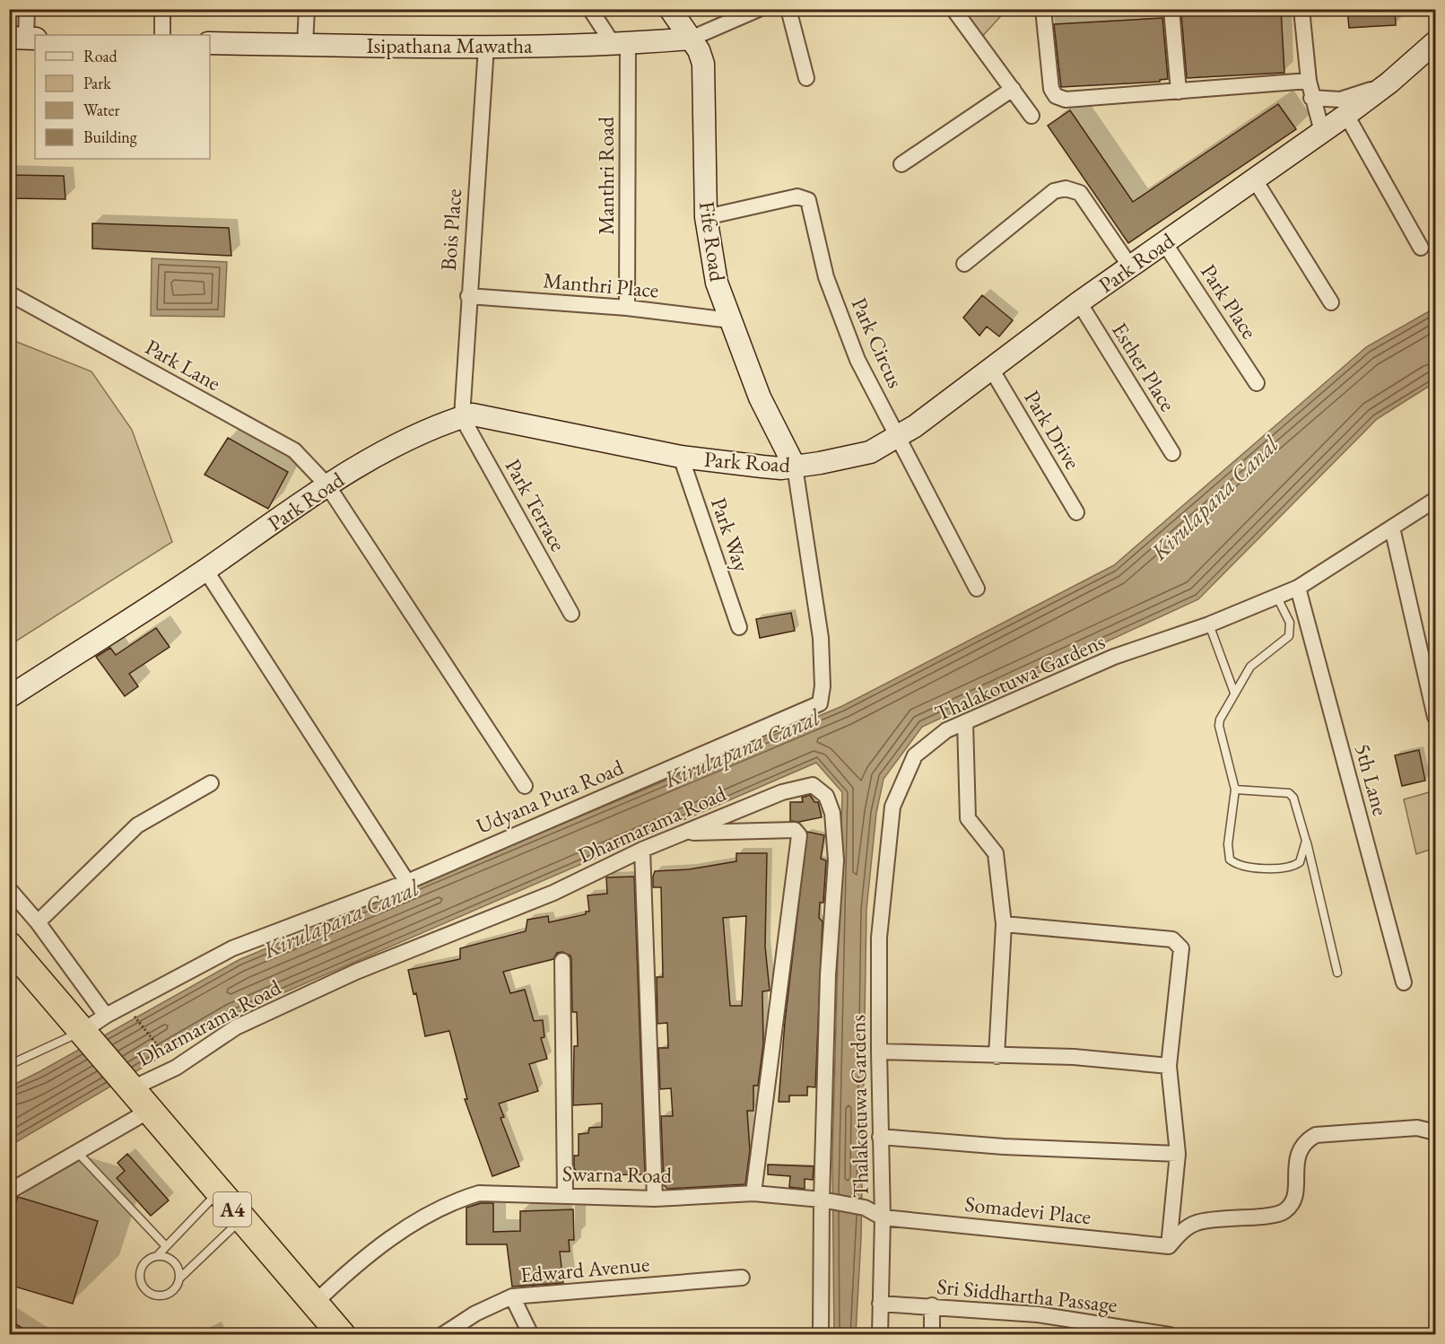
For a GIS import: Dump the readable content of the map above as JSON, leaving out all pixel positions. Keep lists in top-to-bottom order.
{
  "streets": {
    "highway": ["A4"],
    "main road": ["Isipathana Mawatha", "Fife Road", "Park Road"],
    "street": [
      "Manthri Road",
      "Bois Place",
      "Manthri Place",
      "Park Place",
      "Park Circus",
      "Park Lane",
      "Esther Place",
      "Park Drive",
      "Park Terrace",
      "Park Way",
      "Thalakotuwa Gardens",
      "5th Lane",
      "Udyana Pura Road",
      "Dharmarama Road",
      "Swarna Road",
      "Somadevi Place",
      "Edward Avenue",
      "Sri Siddhartha Passage"
    ]
  },
  "crossings": [
    ["Isipathana Mawatha", "Manthri Road"],
    ["Isipathana Mawatha", "Bois Place"],
    ["Isipathana Mawatha", "Fife Road"],
    ["Manthri Road", "Manthri Place"],
    ["Bois Place", "Park Road"],
    ["Bois Place", "Manthri Place"],
    ["Bois Place", "Park Terrace"],
    ["Fife Road", "Park Road"],
    ["Fife Road", "Manthri Place"],
    ["Fife Road", "Park Circus"],
    ["Fife Road", "Udyana Pura Road"],
    ["Park Road", "Park Place"],
    ["Park Road", "Park Circus"],
    ["Park Road", "Park Lane"],
    ["Park Road", "Esther Place"],
    ["Park Road", "Park Drive"],
    ["Park Road", "Park Terrace"],
    ["Park Road", "Park Way"],
    ["Park Road", "Udyana Pura Road"],
    ["Thalakotuwa Gardens", "5th Lane"],
    ["Thalakotuwa Gardens", "Swarna Road"],
    ["Thalakotuwa Gardens", "Somadevi Place"],
    ["Thalakotuwa Gardens", "Sri Siddhartha Passage"],
    ["Udyana Pura Road", "A4"],
    ["Dharmarama Road", "Swarna Road"],
    ["Dharmarama Road", "A4"],
    ["Swarna Road", "A4"],
    ["Swarna Road", "Somadevi Place"]
  ],
  "water": ["Kirulapana Canal"],
  "legend": [
    "Road",
    "Park",
    "Water",
    "Building"
  ]
}
